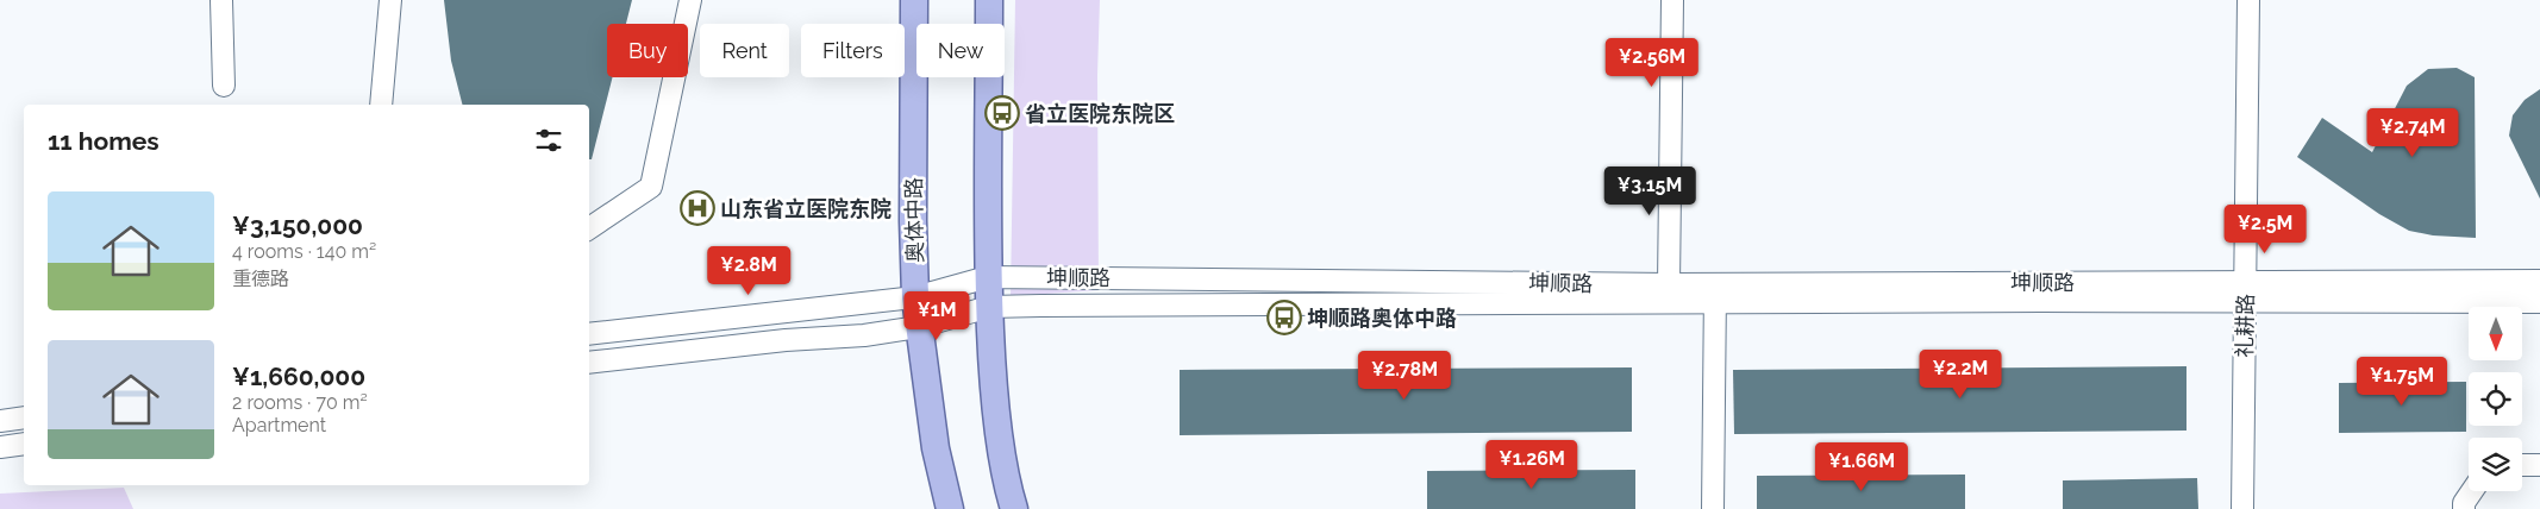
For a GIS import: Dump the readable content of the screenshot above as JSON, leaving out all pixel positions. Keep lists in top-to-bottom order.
{
  "streets": {
    "main road": ["奥体中路"],
    "street": ["坤顺路", "礼耕路"]
  },
  "crossings": [
    ["奥体中路", "坤顺路"],
    ["坤顺路", "礼耕路"]
  ],
  "places": {
    "bus stop": ["省立医院东院区", "坤顺路奥体中路"],
    "hospital": ["山东省立医院东院"]
  },
  "north": "bottom",
  "page": {
    "chip": [
      "Buy",
      "Rent",
      "Filters",
      "New"
    ],
    "price": [
      "¥2.56M",
      "¥2.74M",
      "¥3.15M",
      "¥2.5M",
      "¥2.8M",
      "¥1M",
      "¥2.2M",
      "¥2.78M",
      "¥1.75M",
      "¥1.26M",
      "¥1.66M"
    ],
    "heading": "11 homes",
    "list": [
      {
        "name": "¥3,150,000",
        "note": "4 rooms · 140 m² · 重德路"
      },
      {
        "name": "¥1,660,000",
        "note": "2 rooms · 70 m² · Apartment"
      }
    ]
  }
}
